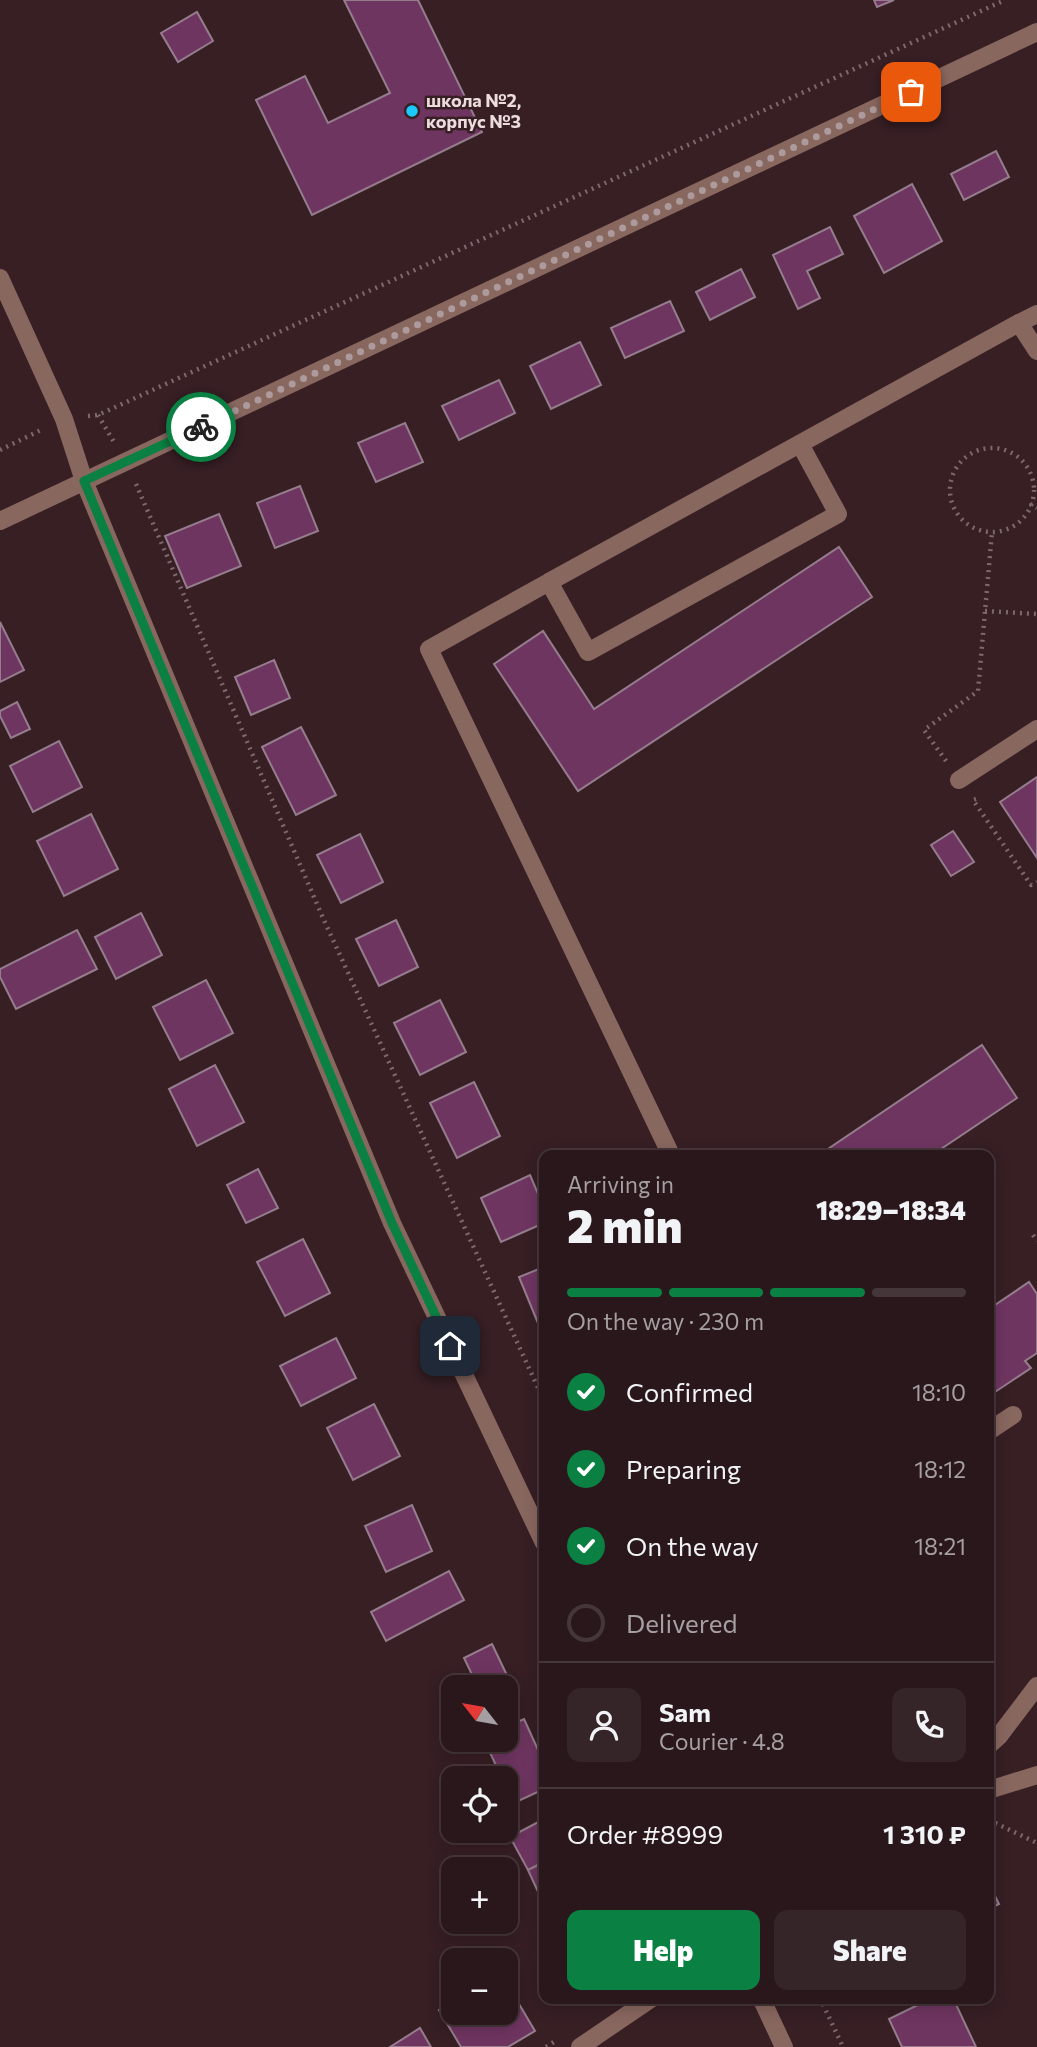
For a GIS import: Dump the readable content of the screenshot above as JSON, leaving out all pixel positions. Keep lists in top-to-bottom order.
{
  "places": ["школа №2, корпус №3"],
  "north": "top left",
  "page": {
    "heading": ["2 min", "Arriving in", "18:29–18:34"],
    "panel": [
      "Sam",
      "Courier · 4.8",
      "Order #8999",
      "1 310 ₽"
    ],
    "bar": "On the way · 230 m",
    "list": [
      ["Confirmed", "18:10"],
      ["Preparing", "18:12"],
      ["On the way", "18:21"],
      "Delivered"
    ],
    "map_buttons": ["+", "−"],
    "buttons": ["Help", "Share"]
  }
}
